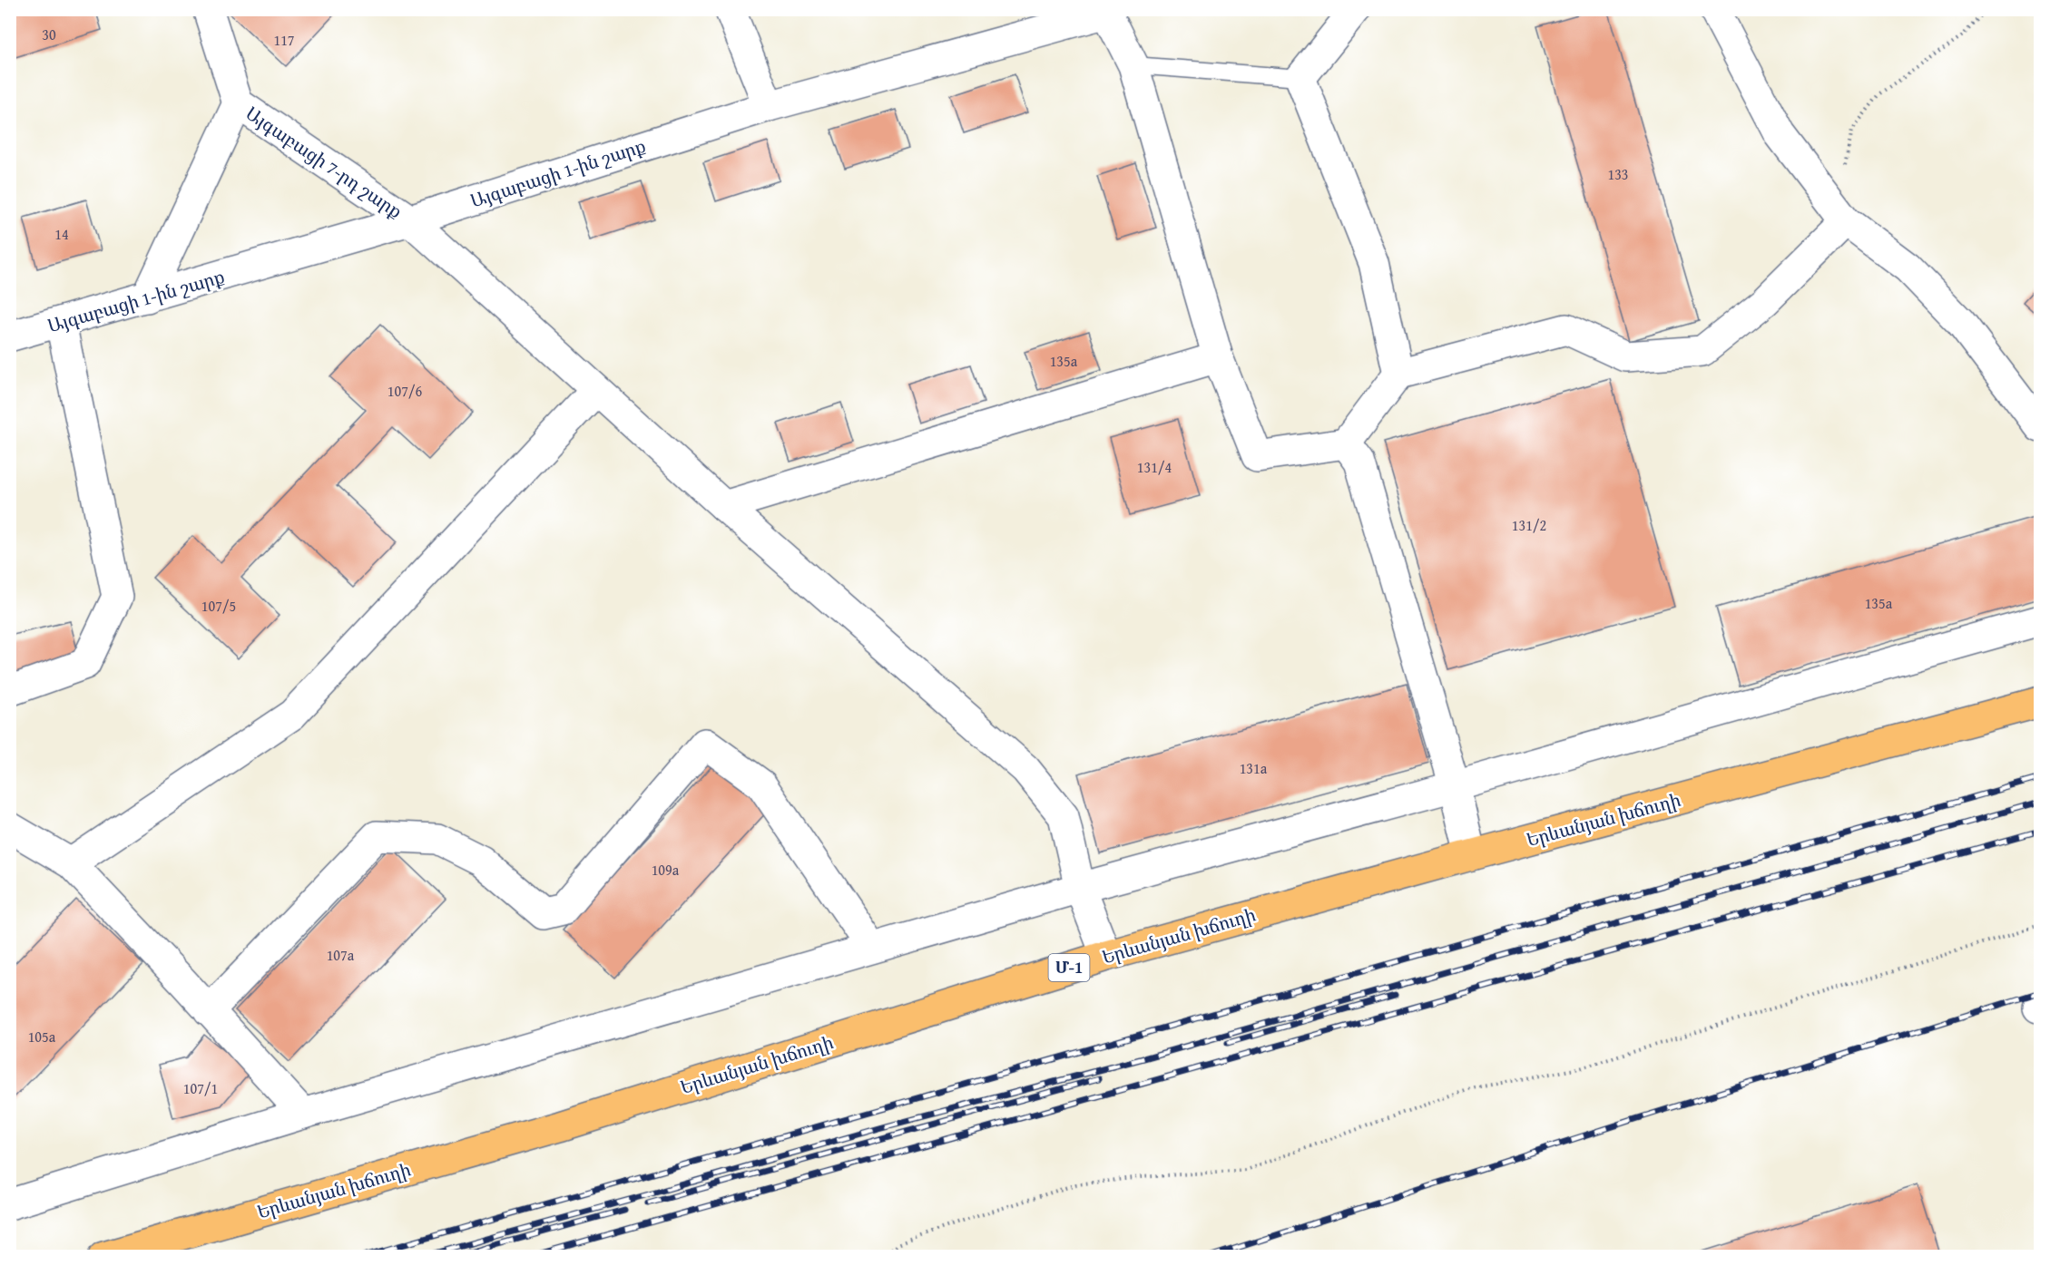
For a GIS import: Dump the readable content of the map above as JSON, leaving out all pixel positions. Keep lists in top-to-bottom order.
{
  "streets": {
    "highway": ["Երևանյան խճուղի", "Մ-1"],
    "street": ["Այգաբացի 7-րդ շարք", "Այգաբացի 1-ին շարք"]
  },
  "crossings": [
    ["Այգաբացի 7-րդ շարք", "Այգաբացի 1-ին շարք"],
    ["Այգաբացի 7-րդ շարք", "Երևանյան խճուղի"]
  ],
  "house_numbers": [
    "30",
    "117",
    "133",
    "14",
    "135a",
    "107/6",
    "131/4",
    "131/2",
    "135a",
    "107/5",
    "131a",
    "109a",
    "107a",
    "105a",
    "107/1"
  ]
}
